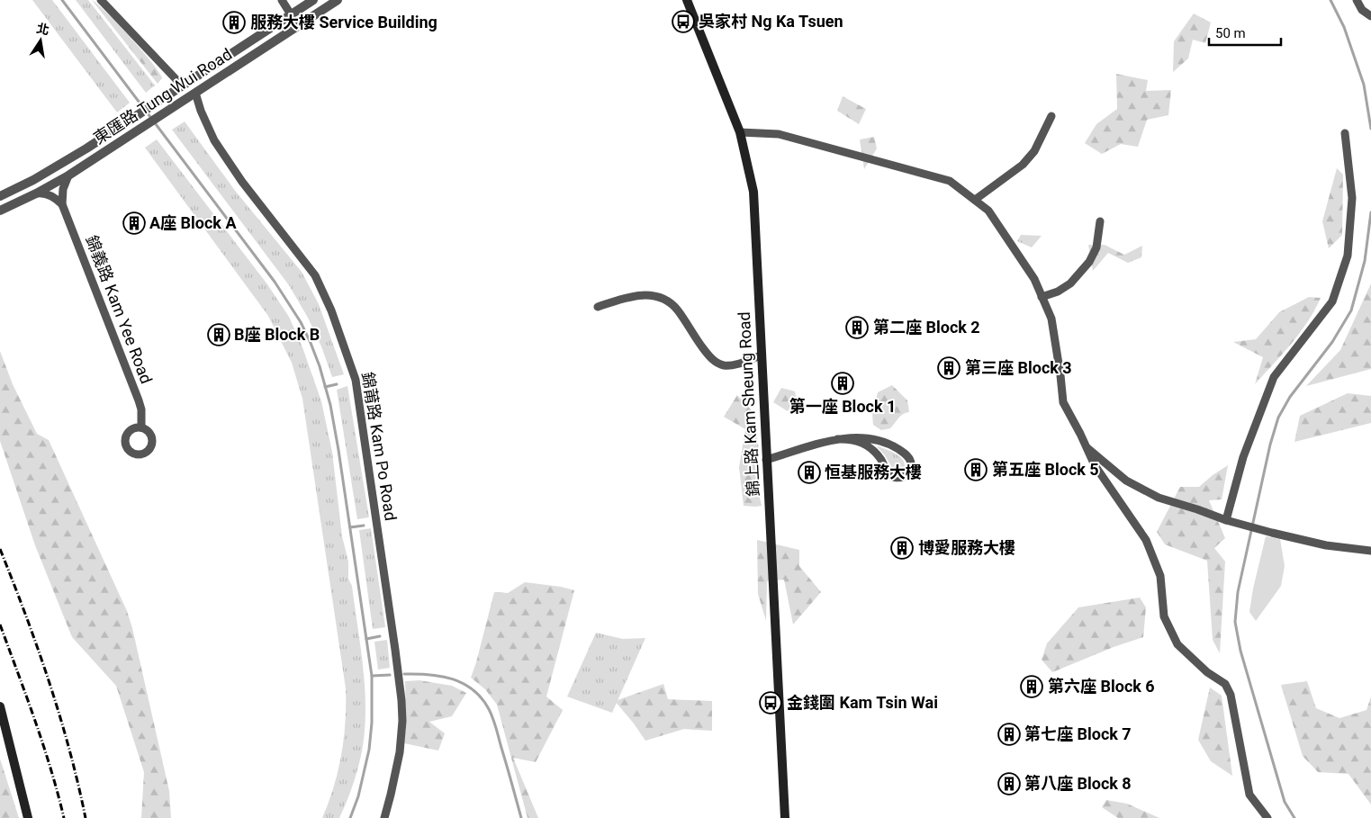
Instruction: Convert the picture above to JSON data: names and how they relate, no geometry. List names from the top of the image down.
{
  "streets": {
    "main road": ["錦上路 Kam Sheung Road"],
    "street": ["東匯路 Tung Wui Road", "錦義路 Kam Yee Road", "錦莆路 Kam Po Road"]
  },
  "crossings": [
    ["東匯路 Tung Wui Road", "錦莆路 Kam Po Road"]
  ],
  "places": {
    "bus stop": ["吳家村 Ng Ka Tsuen", "金錢圍 Kam Tsin Wai"],
    "building": [
      "服務大樓 Service Building",
      "A座 Block A",
      "第二座 Block 2",
      "B座 Block B",
      "第三座 Block 3",
      "第一座 Block 1",
      "第五座 Block 5",
      "恒基服務大樓",
      "博愛服務大樓",
      "第六座 Block 6",
      "第七座 Block 7",
      "第八座 Block 8"
    ]
  },
  "scale_bar": "50 m",
  "north": "top"
}
